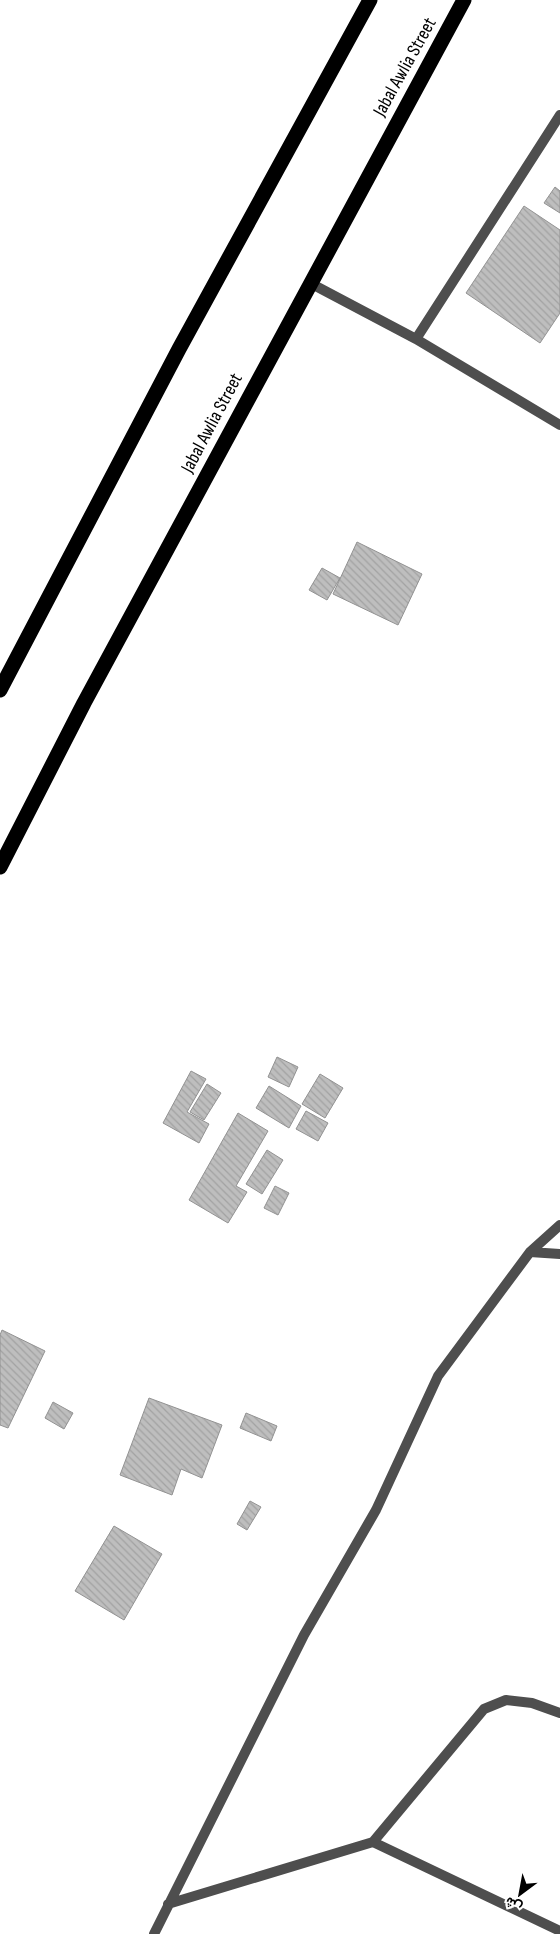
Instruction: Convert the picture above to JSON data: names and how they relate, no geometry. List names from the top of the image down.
{
  "streets": {
    "highway": ["Jabal Awlia Street"]
  },
  "north": "bottom left"
}
